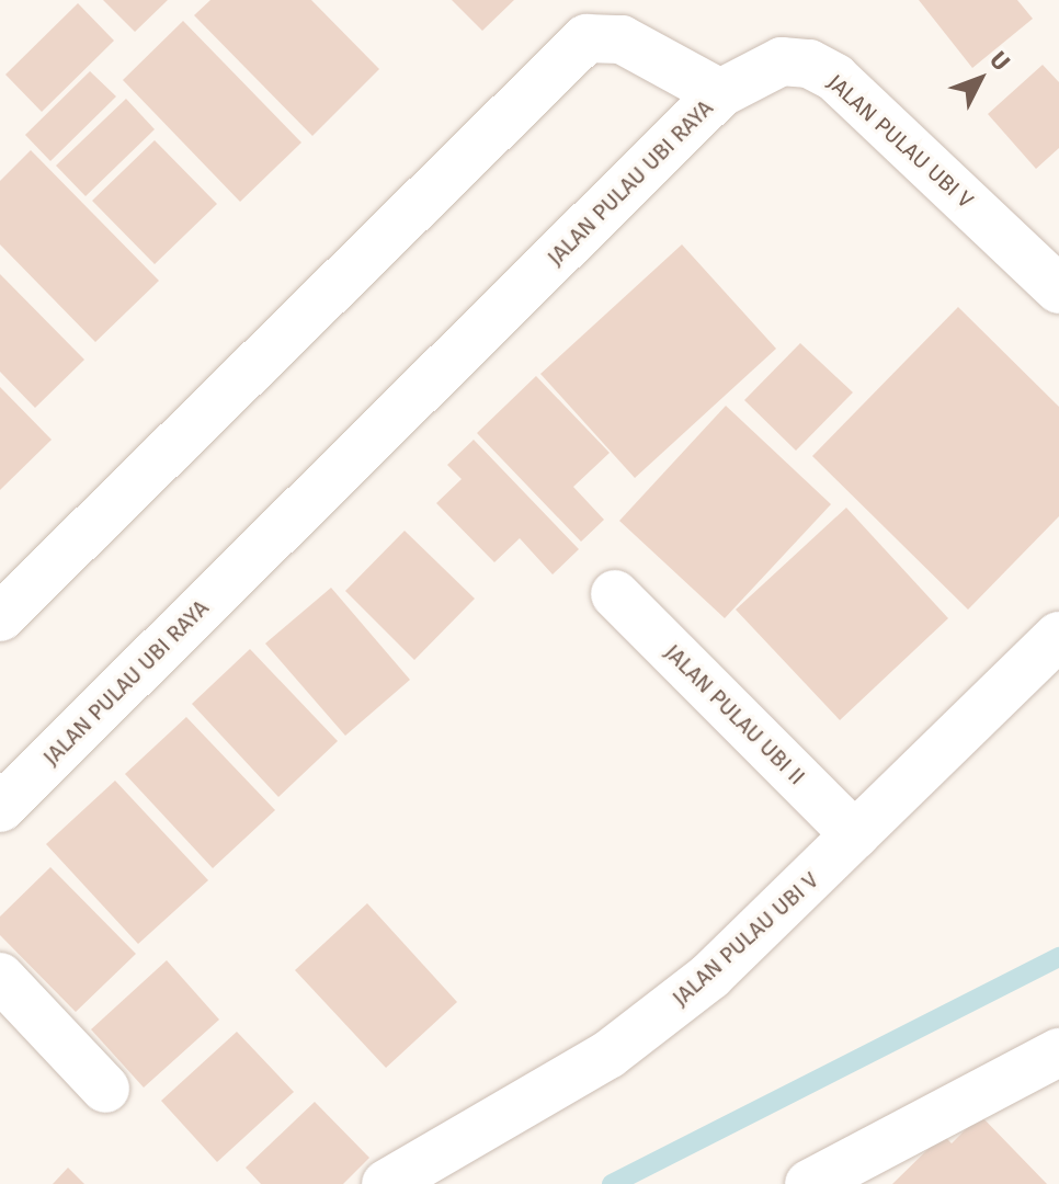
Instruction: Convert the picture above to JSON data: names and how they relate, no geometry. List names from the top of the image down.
{
  "streets": {
    "street": ["JALAN PULAU UBI V", "JALAN PULAU UBI RAYA", "JALAN PULAU UBI II"]
  },
  "crossings": [
    ["JALAN PULAU UBI V", "JALAN PULAU UBI RAYA"],
    ["JALAN PULAU UBI V", "JALAN PULAU UBI II"]
  ],
  "north": "top right"
}
